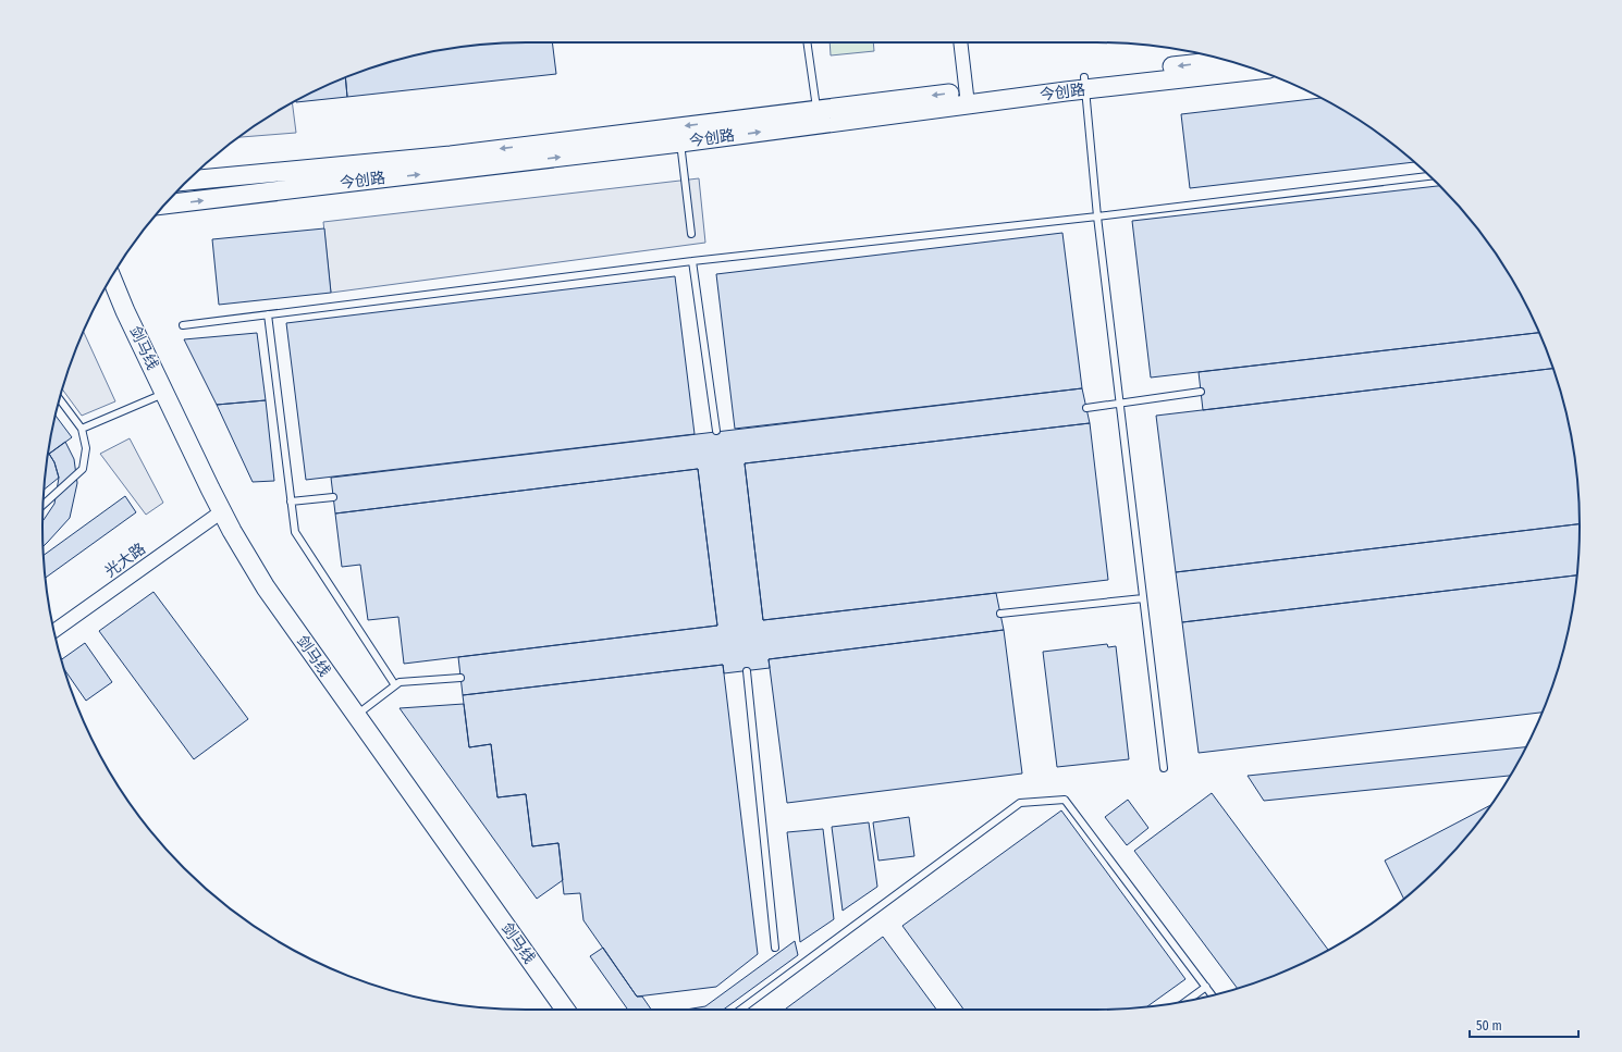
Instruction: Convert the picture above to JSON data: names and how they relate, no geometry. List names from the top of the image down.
{
  "streets": {
    "main road": ["今创路", "剑马线"],
    "street": ["光大路"]
  },
  "crossings": [
    ["剑马线", "光大路"]
  ],
  "scale_bar": "50 m"
}
